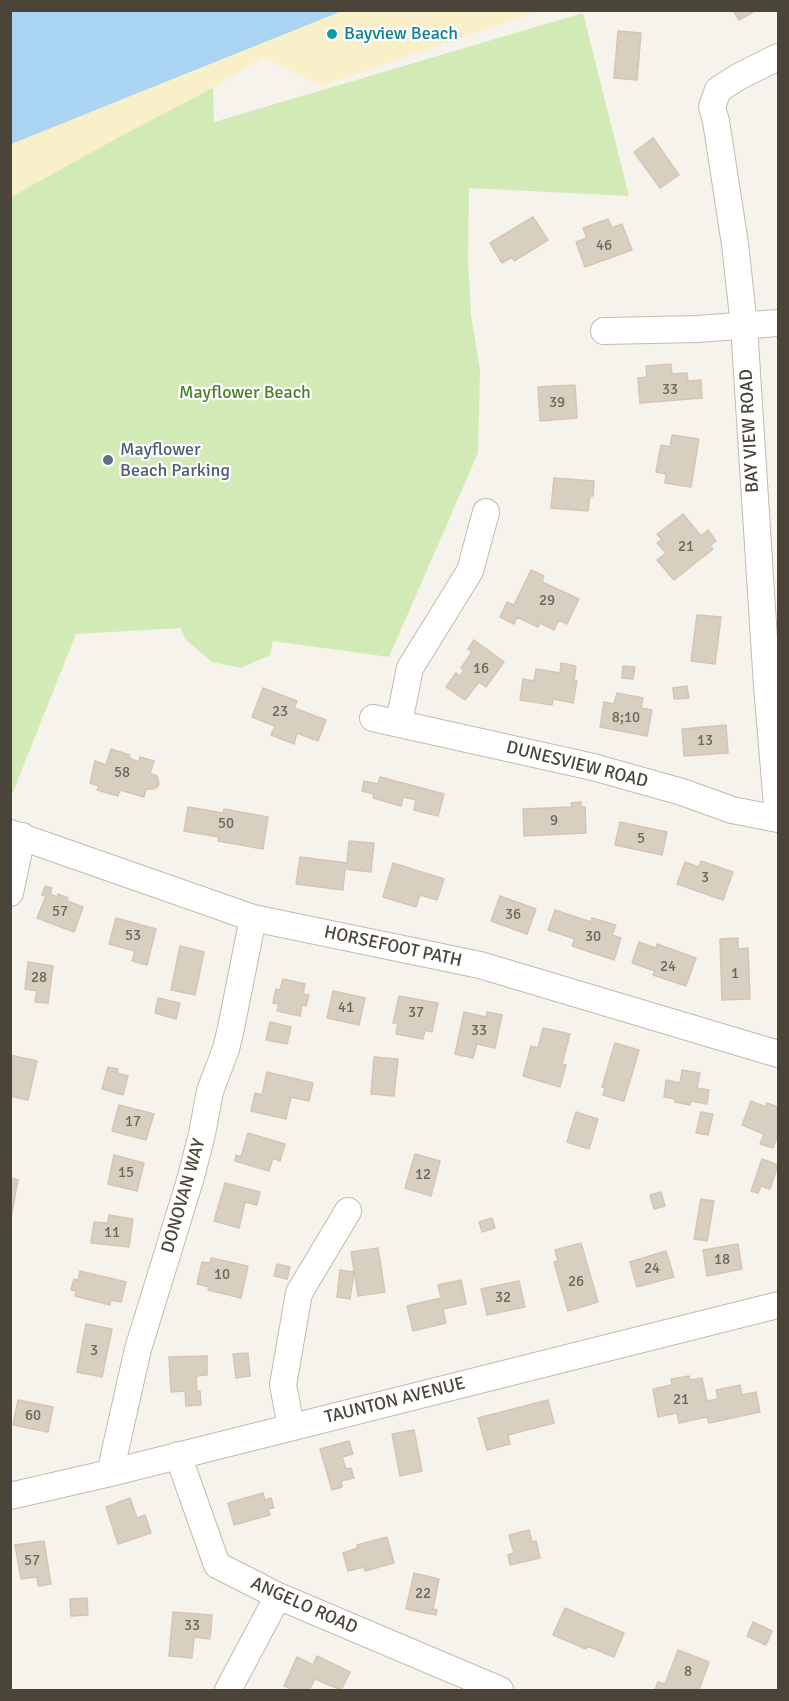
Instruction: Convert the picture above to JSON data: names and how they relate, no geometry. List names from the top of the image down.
{
  "streets": {
    "street": [
      "BAY VIEW ROAD",
      "DUNESVIEW ROAD",
      "HORSEFOOT PATH",
      "DONOVAN WAY",
      "TAUNTON AVENUE",
      "ANGELO ROAD"
    ]
  },
  "crossings": [
    ["BAY VIEW ROAD", "DUNESVIEW ROAD"],
    ["HORSEFOOT PATH", "DONOVAN WAY"],
    ["DONOVAN WAY", "TAUNTON AVENUE"],
    ["TAUNTON AVENUE", "ANGELO ROAD"]
  ],
  "parks": ["Mayflower Beach"],
  "places": ["Bayview Beach", "Mayflower Beach Parking"],
  "house_numbers": [
    "46",
    "33",
    "39",
    "21",
    "29",
    "16",
    "23",
    "8;10",
    "13",
    "58",
    "9",
    "50",
    "5",
    "3",
    "57",
    "36",
    "53",
    "30",
    "24",
    "1",
    "28",
    "41",
    "37",
    "33",
    "17",
    "15",
    "12",
    "11",
    "18",
    "24",
    "10",
    "26",
    "32",
    "3",
    "21",
    "60",
    "57",
    "22",
    "33",
    "8"
  ]
}
